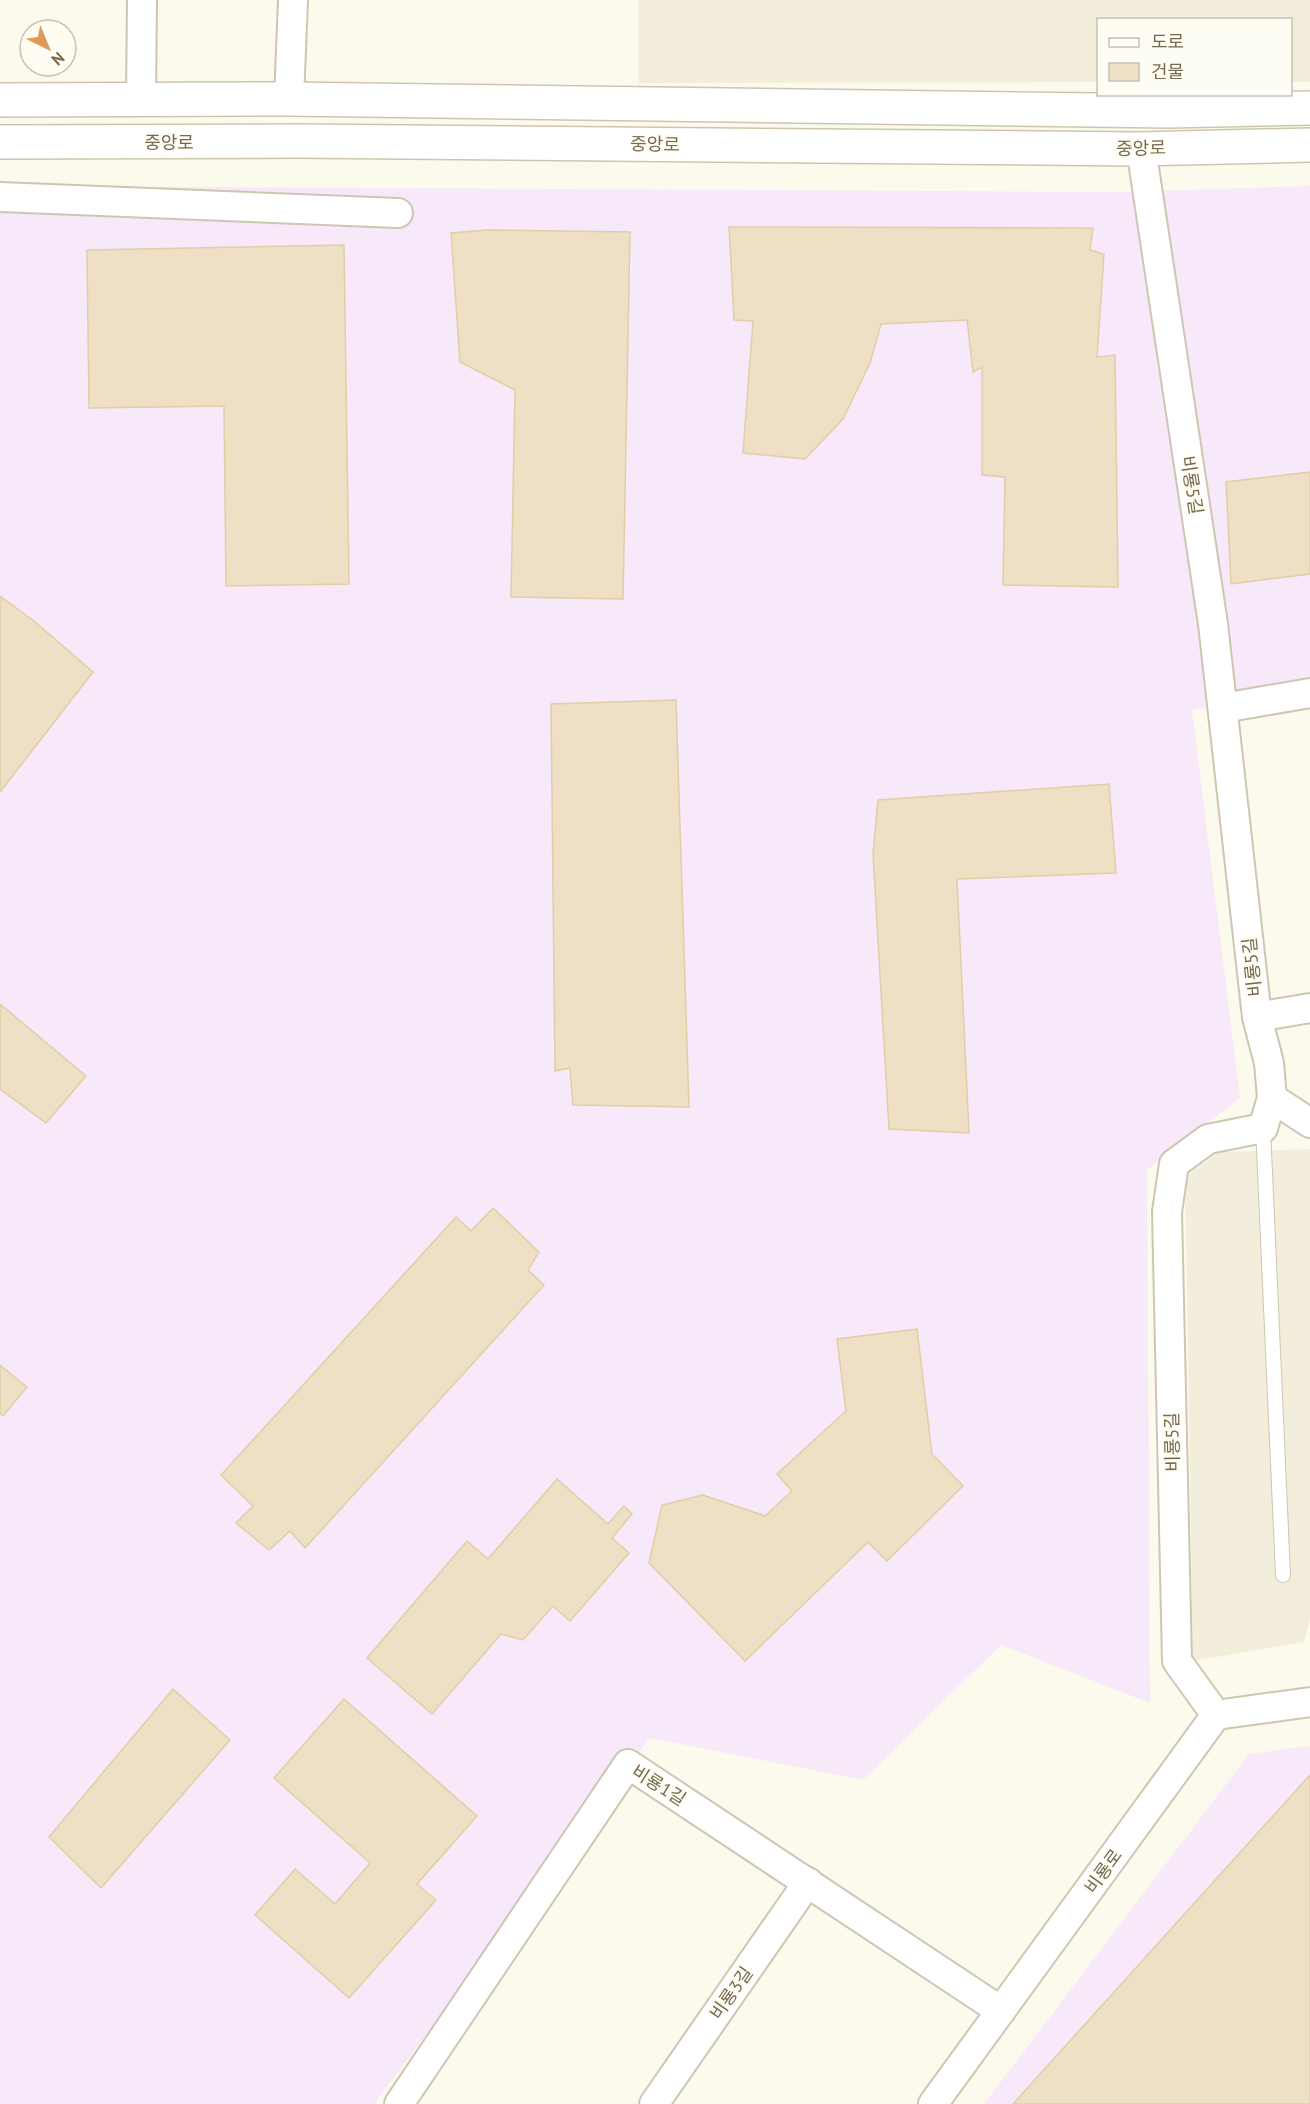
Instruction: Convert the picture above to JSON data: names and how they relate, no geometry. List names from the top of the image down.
{
  "streets": {
    "main road": ["중앙로"],
    "street": [
      "비룡5길",
      "비룡1길",
      "비룡로",
      "비룡3길"
    ]
  },
  "crossings": [
    ["중앙로", "비룡5길"],
    ["비룡5길", "비룡로"],
    ["비룡1길", "비룡로"],
    ["비룡1길", "비룡3길"]
  ],
  "legend": ["도로", "건물"],
  "north": "bottom right"
}
